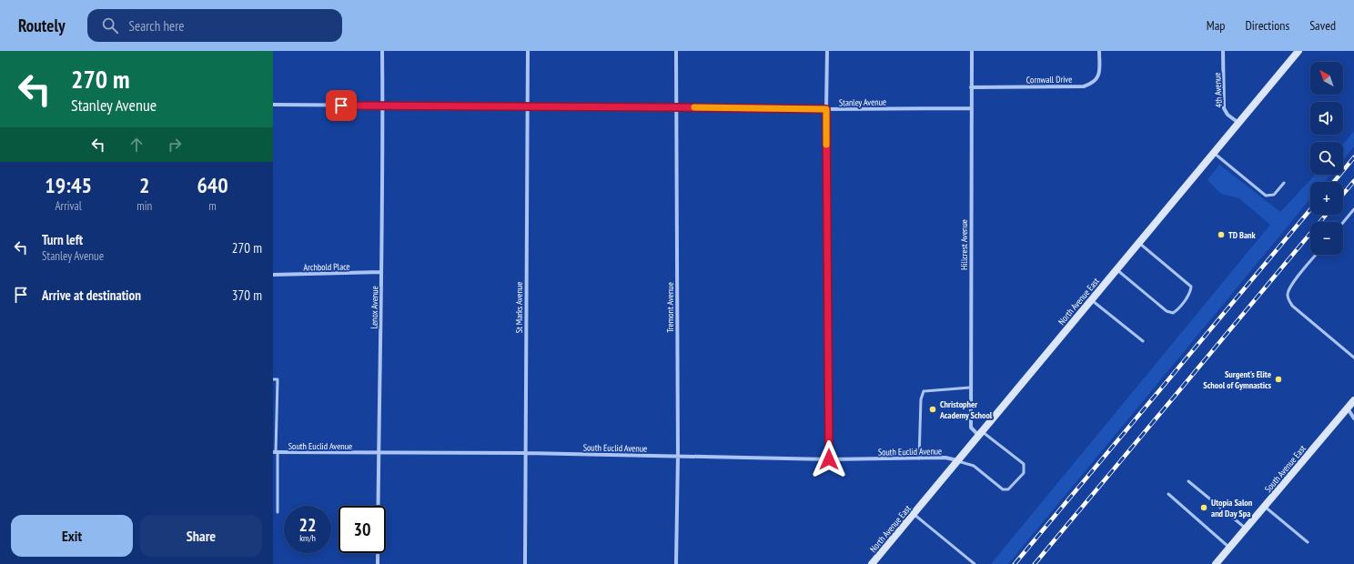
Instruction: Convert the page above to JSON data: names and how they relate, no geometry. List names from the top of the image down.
{
  "streets": {
    "main road": ["North Avenue East", "South Avenue East"],
    "street": [
      "Cornwall Drive",
      "4th Avenue",
      "Stanley Avenue",
      "Hillcrest Avenue",
      "Archbold Place",
      "Lenox Avenue",
      "St Marks Avenue",
      "Tremont Avenue",
      "South Euclid Avenue"
    ]
  },
  "crossings": [
    ["Cornwall Drive", "Hillcrest Avenue"],
    ["4th Avenue", "North Avenue East"],
    ["Stanley Avenue", "Hillcrest Avenue"],
    ["Stanley Avenue", "Lenox Avenue"],
    ["Stanley Avenue", "St Marks Avenue"],
    ["Stanley Avenue", "Tremont Avenue"],
    ["Hillcrest Avenue", "North Avenue East"],
    ["Archbold Place", "Lenox Avenue"],
    ["North Avenue East", "South Euclid Avenue"],
    ["Lenox Avenue", "South Euclid Avenue"],
    ["St Marks Avenue", "South Euclid Avenue"],
    ["Tremont Avenue", "South Euclid Avenue"]
  ],
  "places": [
    "TD Bank",
    "Surgent's Elite School of Gymnastics",
    "Christopher Academy School",
    "Utopia Salon and Day Spa"
  ],
  "north": "top left",
  "page": {
    "header": "Routely",
    "search": "Search here",
    "nav": ["Map", "Directions", "Saved"],
    "turn": ["270 m", "Stanley Avenue"],
    "map_buttons": ["+", "−"],
    "eta": [
      "19:45",
      "Arrival",
      "2",
      "min",
      "640",
      "m"
    ],
    "list": [
      {
        "name": "Turn left",
        "note": "Stanley Avenue",
        "value": "270 m"
      },
      {
        "name": "Arrive at destination",
        "value": "370 m"
      }
    ],
    "speed": "22 km/h",
    "limit": "30",
    "buttons": ["Exit", "Share"]
  }
}
